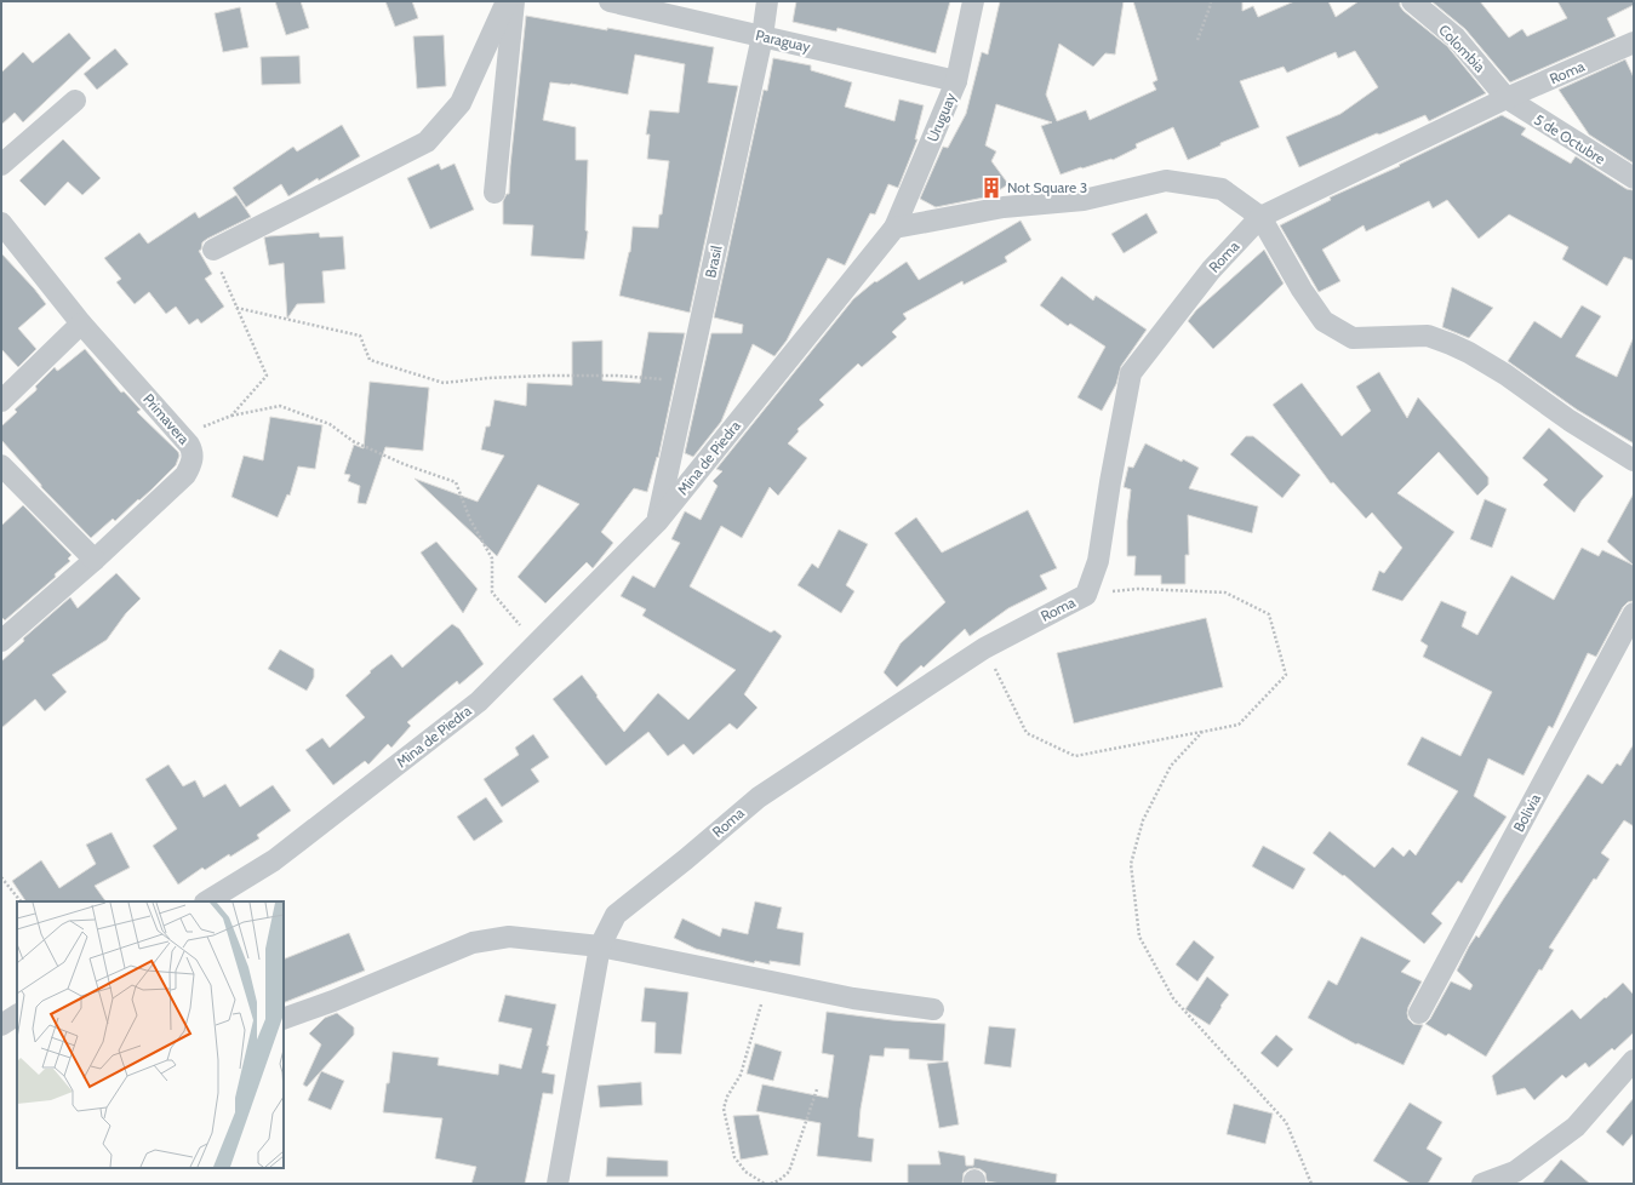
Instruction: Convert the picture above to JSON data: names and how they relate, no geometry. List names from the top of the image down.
{
  "streets": {
    "street": [
      "Paraguay",
      "Colombia",
      "Roma",
      "Uruguay",
      "5 de Octubre",
      "Brasil",
      "Primavera",
      "Mina de Piedra",
      "Bolivia"
    ]
  },
  "crossings": [
    ["Paraguay", "Uruguay"],
    ["Paraguay", "Brasil"],
    ["Colombia", "Roma"],
    ["Colombia", "5 de Octubre"],
    ["Roma", "5 de Octubre"],
    ["Uruguay", "Mina de Piedra"],
    ["Brasil", "Mina de Piedra"]
  ],
  "places": {
    "building": ["Not Square 3"]
  }
}
